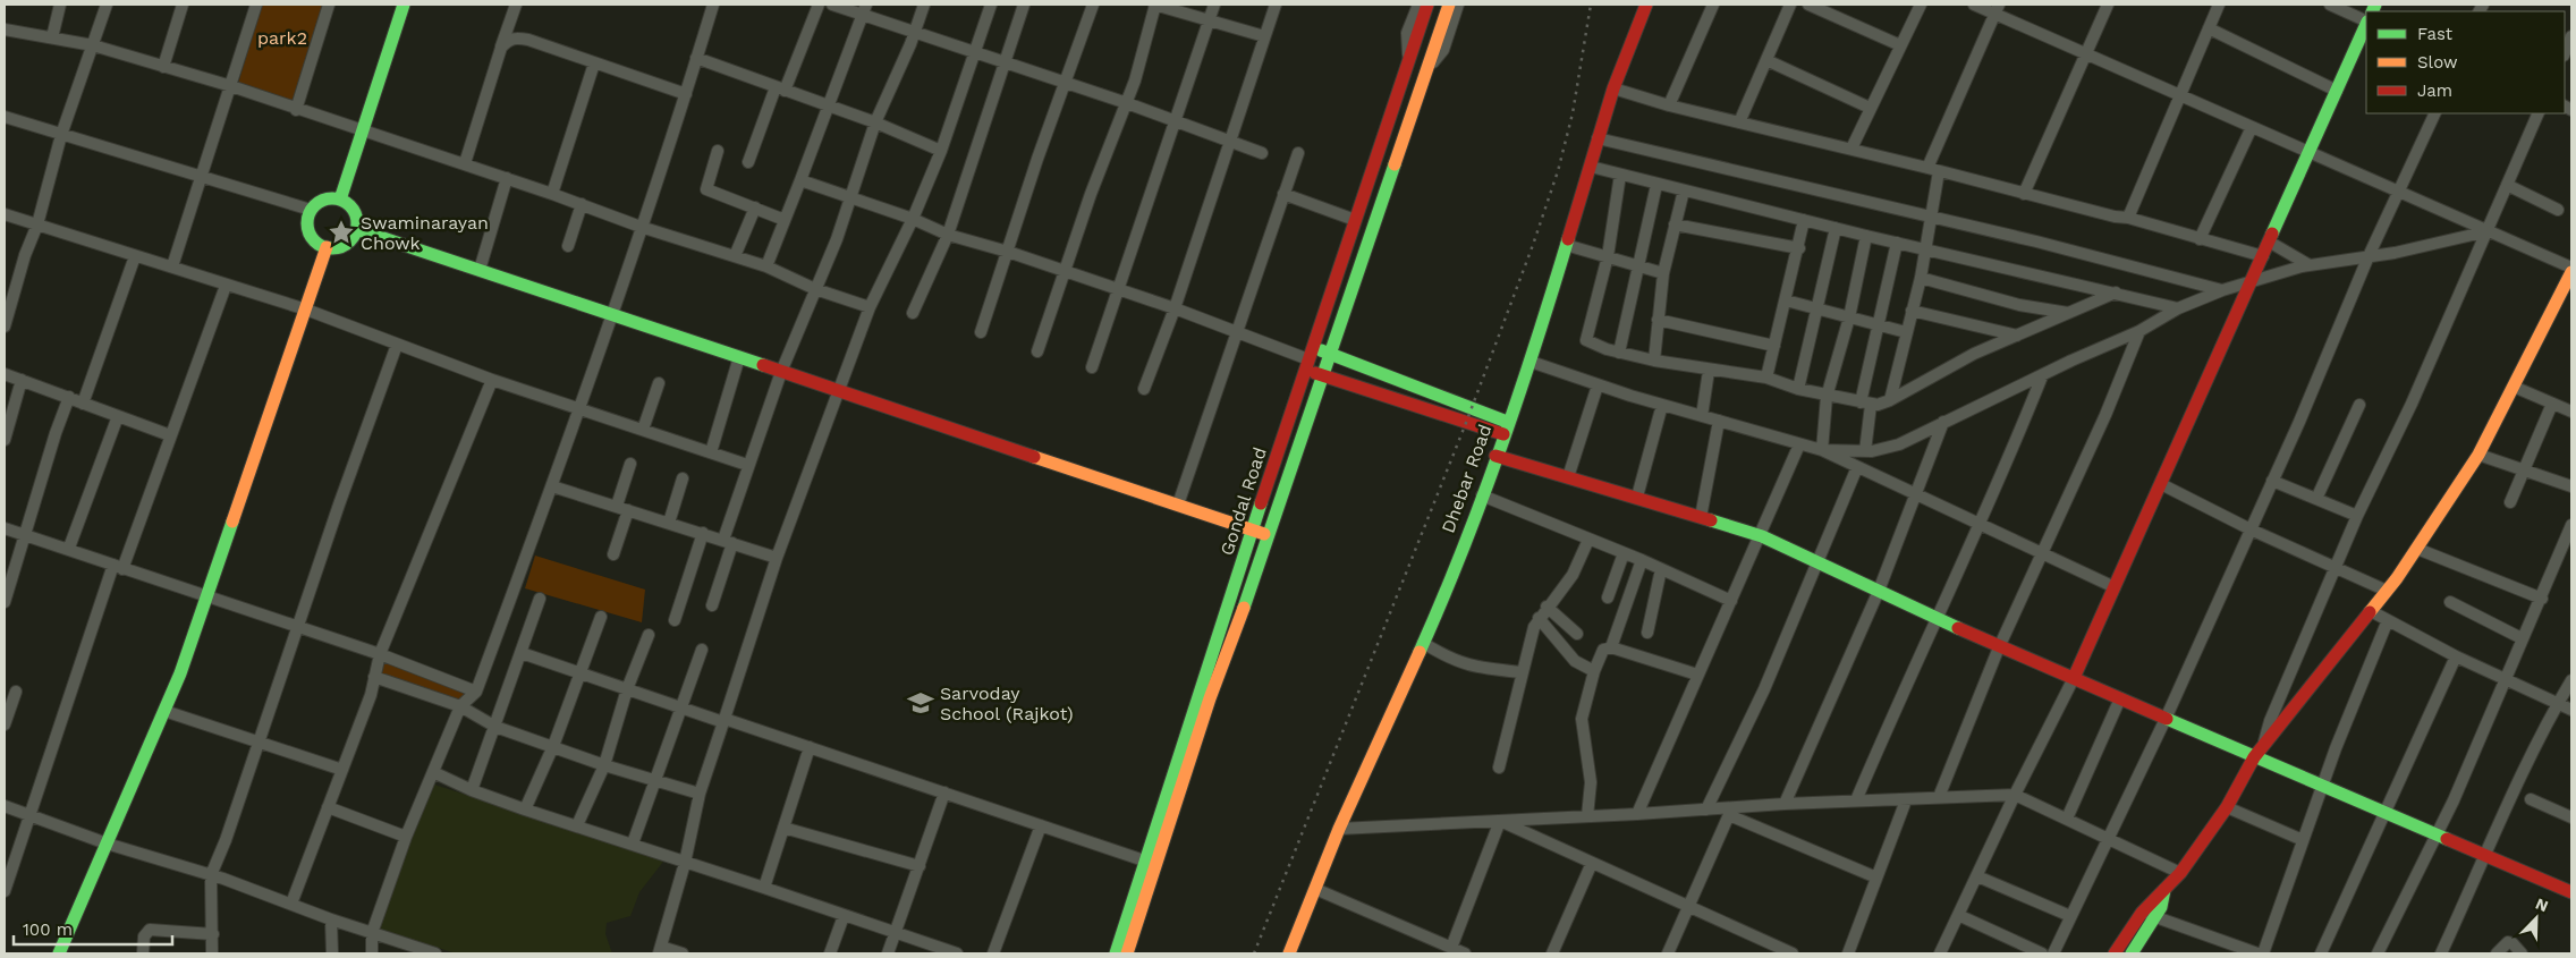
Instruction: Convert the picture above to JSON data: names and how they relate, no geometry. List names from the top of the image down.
{
  "streets": {
    "street": ["Dhebar Road", "Gondal Road"]
  },
  "parks": ["park2"],
  "places": {
    "place": ["Swaminarayan Chowk"],
    "school or university": ["Sarvoday School (Rajkot)"]
  },
  "legend": ["Fast", "Slow", "Jam"],
  "scale_bar": "100 m",
  "north": "top right"
}
